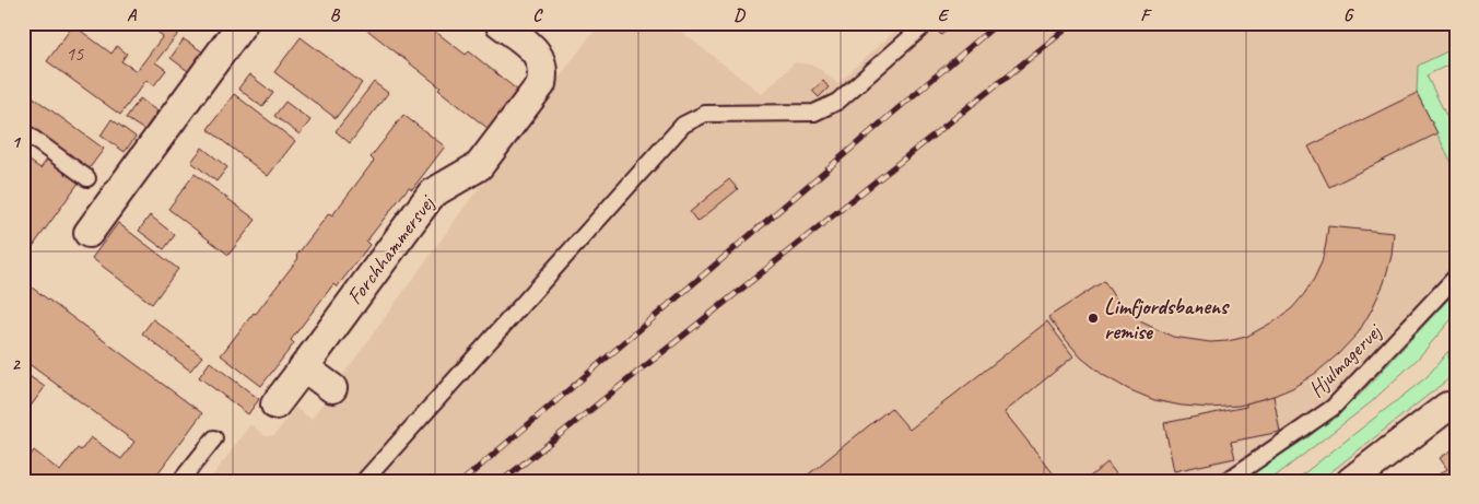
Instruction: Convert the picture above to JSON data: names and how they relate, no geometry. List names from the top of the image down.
{
  "streets": {
    "street": ["Forchhammersvej"],
    "lane": ["Hjulmagervej"]
  },
  "places": ["Limfjordsbanens remise"],
  "house_numbers": ["15"],
  "grid": {
    "columns": [
      "A",
      "B",
      "C",
      "D",
      "E",
      "F",
      "G"
    ],
    "rows": ["1", "2"]
  }
}
